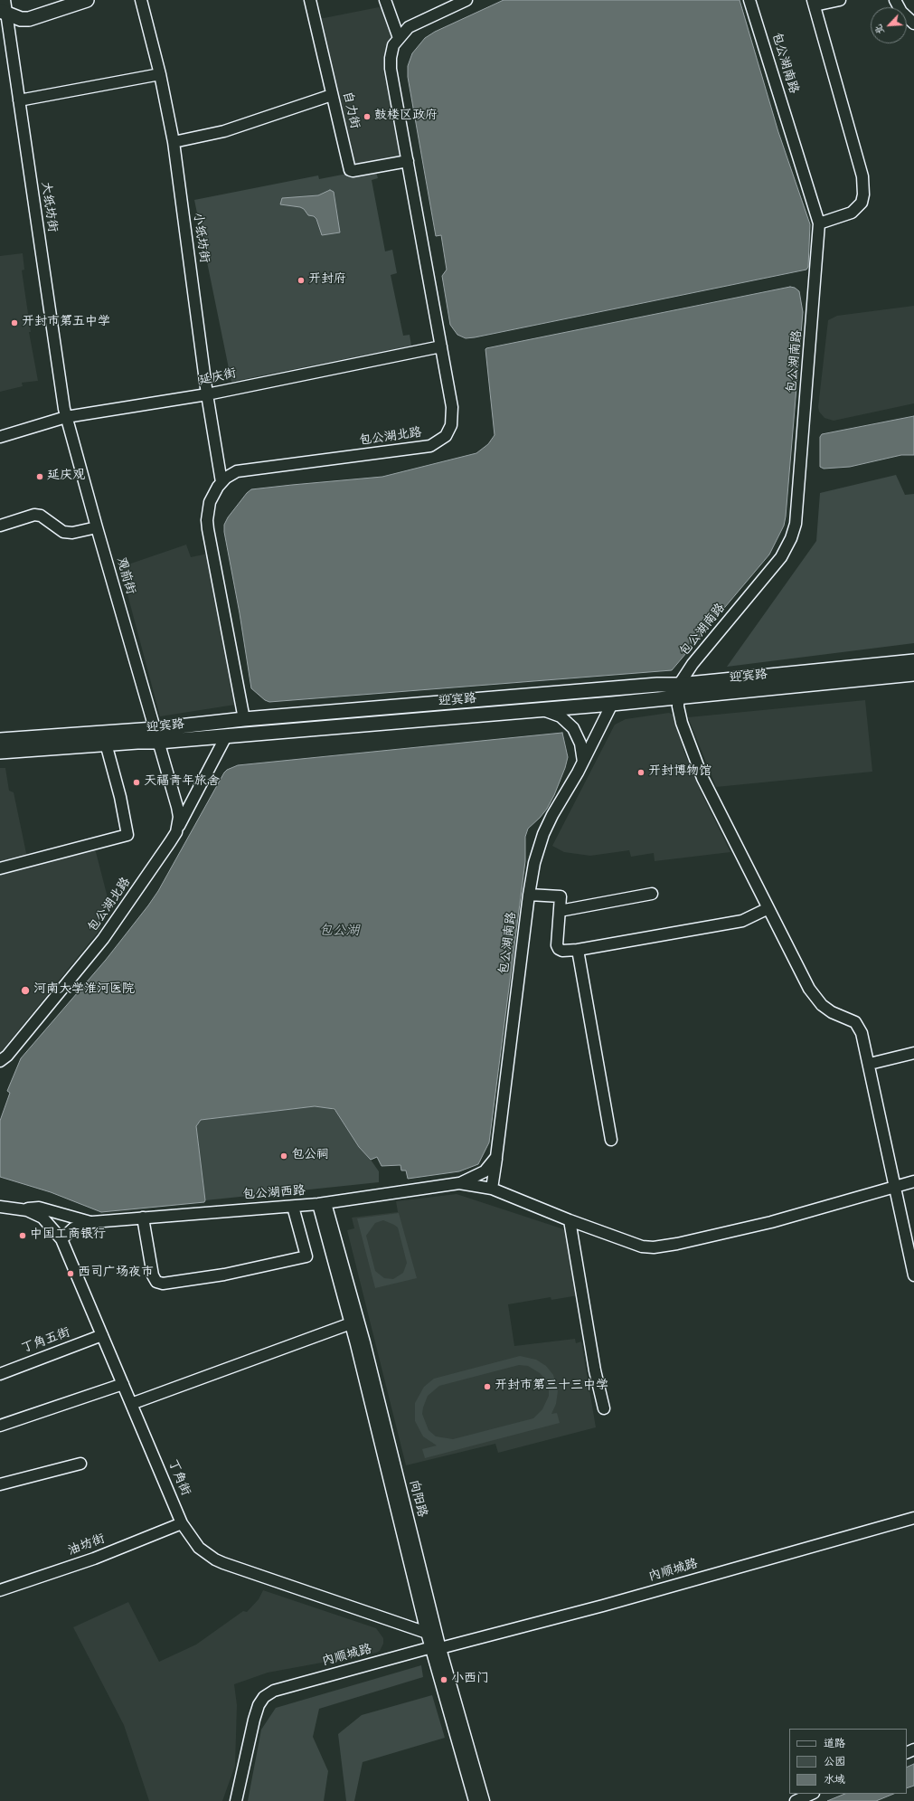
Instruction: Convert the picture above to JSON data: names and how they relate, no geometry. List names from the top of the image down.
{
  "streets": {
    "main road": ["迎宾路"],
    "street": [
      "包公湖南路",
      "自力街",
      "大纸坊街",
      "小纸坊街",
      "延庆街",
      "包公湖北路",
      "观前街",
      "包公湖西路",
      "丁角五街",
      "丁角街",
      "向阳路",
      "油坊街",
      "内顺城路"
    ]
  },
  "crossings": [
    ["包公湖南路", "迎宾路"],
    ["包公湖南路", "包公湖西路"],
    ["自力街", "包公湖北路"],
    ["大纸坊街", "延庆街"],
    ["大纸坊街", "观前街"],
    ["小纸坊街", "延庆街"],
    ["小纸坊街", "包公湖北路"],
    ["延庆街", "包公湖北路"],
    ["延庆街", "观前街"],
    ["包公湖北路", "观前街"],
    ["包公湖北路", "迎宾路"],
    ["观前街", "迎宾路"],
    ["包公湖西路", "丁角街"],
    ["包公湖西路", "向阳路"],
    ["丁角五街", "丁角街"],
    ["丁角街", "向阳路"],
    ["丁角街", "油坊街"],
    ["向阳路", "内顺城路"]
  ],
  "water": ["包公湖"],
  "places": [
    "鼓楼区政府",
    "开封府",
    "开封市第五中学",
    "延庆观",
    "开封博物馆",
    "天福青年旅舍",
    "河南大学淮河医院",
    "包公祠",
    "中国工商银行",
    "西司广场夜市",
    "开封市第三十三中学",
    "小西门"
  ],
  "legend": ["道路", "公园", "水域"],
  "north": "bottom left"
}
